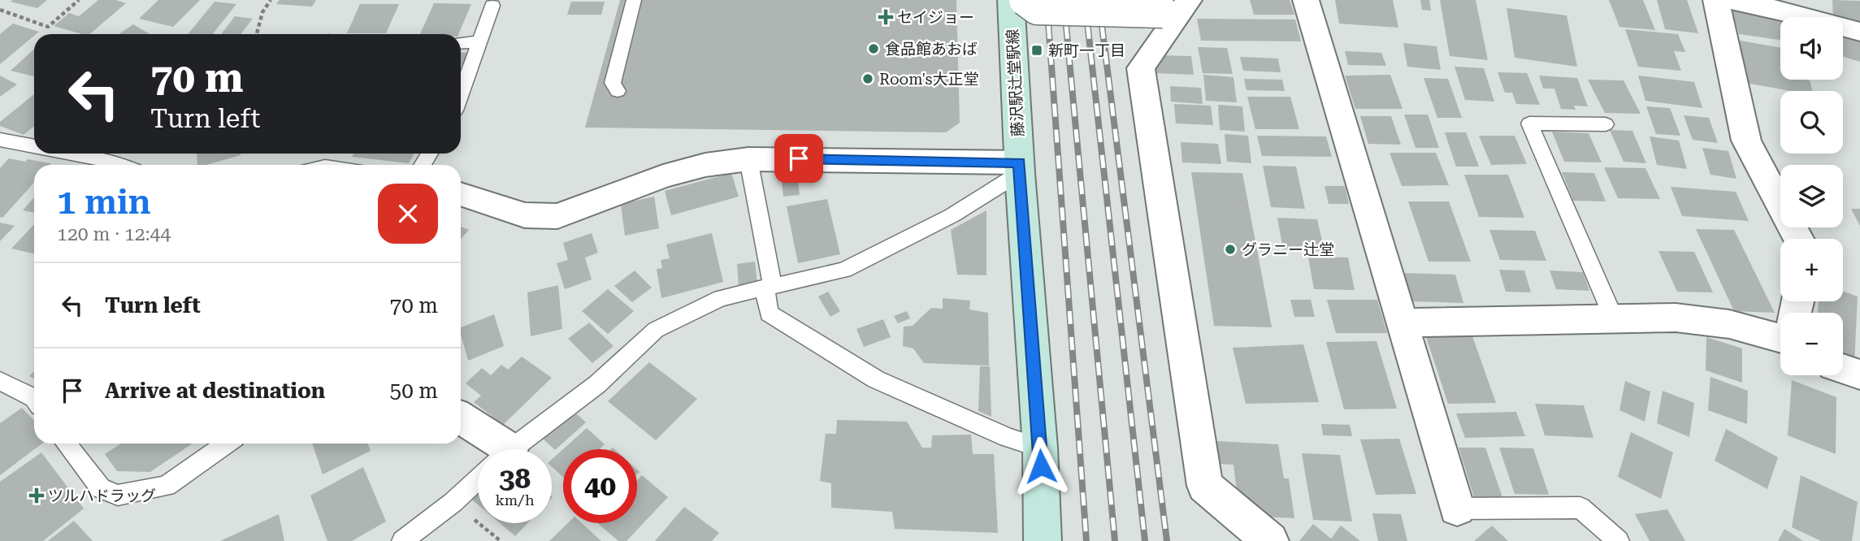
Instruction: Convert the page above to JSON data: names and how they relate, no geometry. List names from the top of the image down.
{
  "streets": {
    "street": ["藤沢駅辻堂駅線"]
  },
  "places": {
    "health": ["セイジョー", "ツルハドラッグ"],
    "other": ["食品館あおば", "Room's大正堂", "グラニー辻堂"],
    "transit": ["新町一丁目"]
  },
  "page": {
    "map_buttons": ["+", "−"],
    "turn": ["70 m", "Turn left"],
    "heading": ["1 min", "120 m · 12:44"],
    "list": [
      {
        "name": "Turn left",
        "value": "70 m"
      },
      {
        "name": "Arrive at destination",
        "value": "50 m"
      }
    ],
    "speed": "38 km/h",
    "limit": "40"
  }
}
